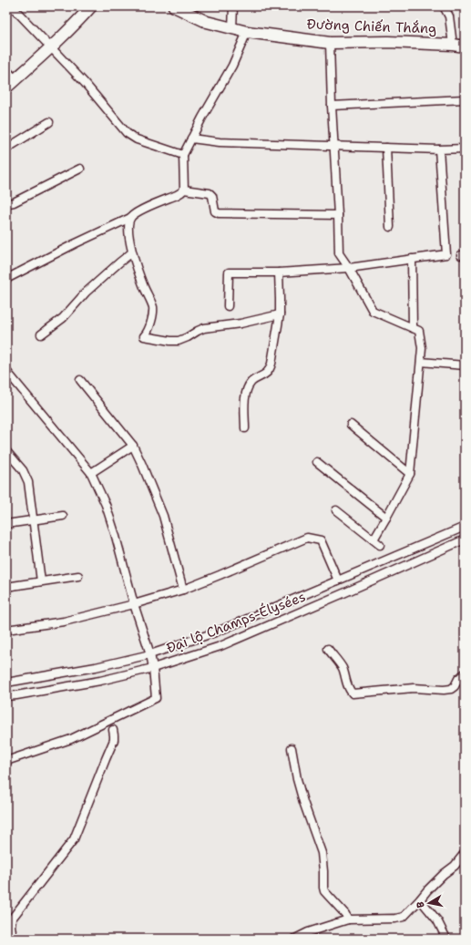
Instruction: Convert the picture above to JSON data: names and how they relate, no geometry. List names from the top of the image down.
{
  "streets": {
    "main road": ["Đường Chiến Thắng"],
    "street": ["Đại lộ Champs-Élysées"]
  },
  "north": "left"
}
